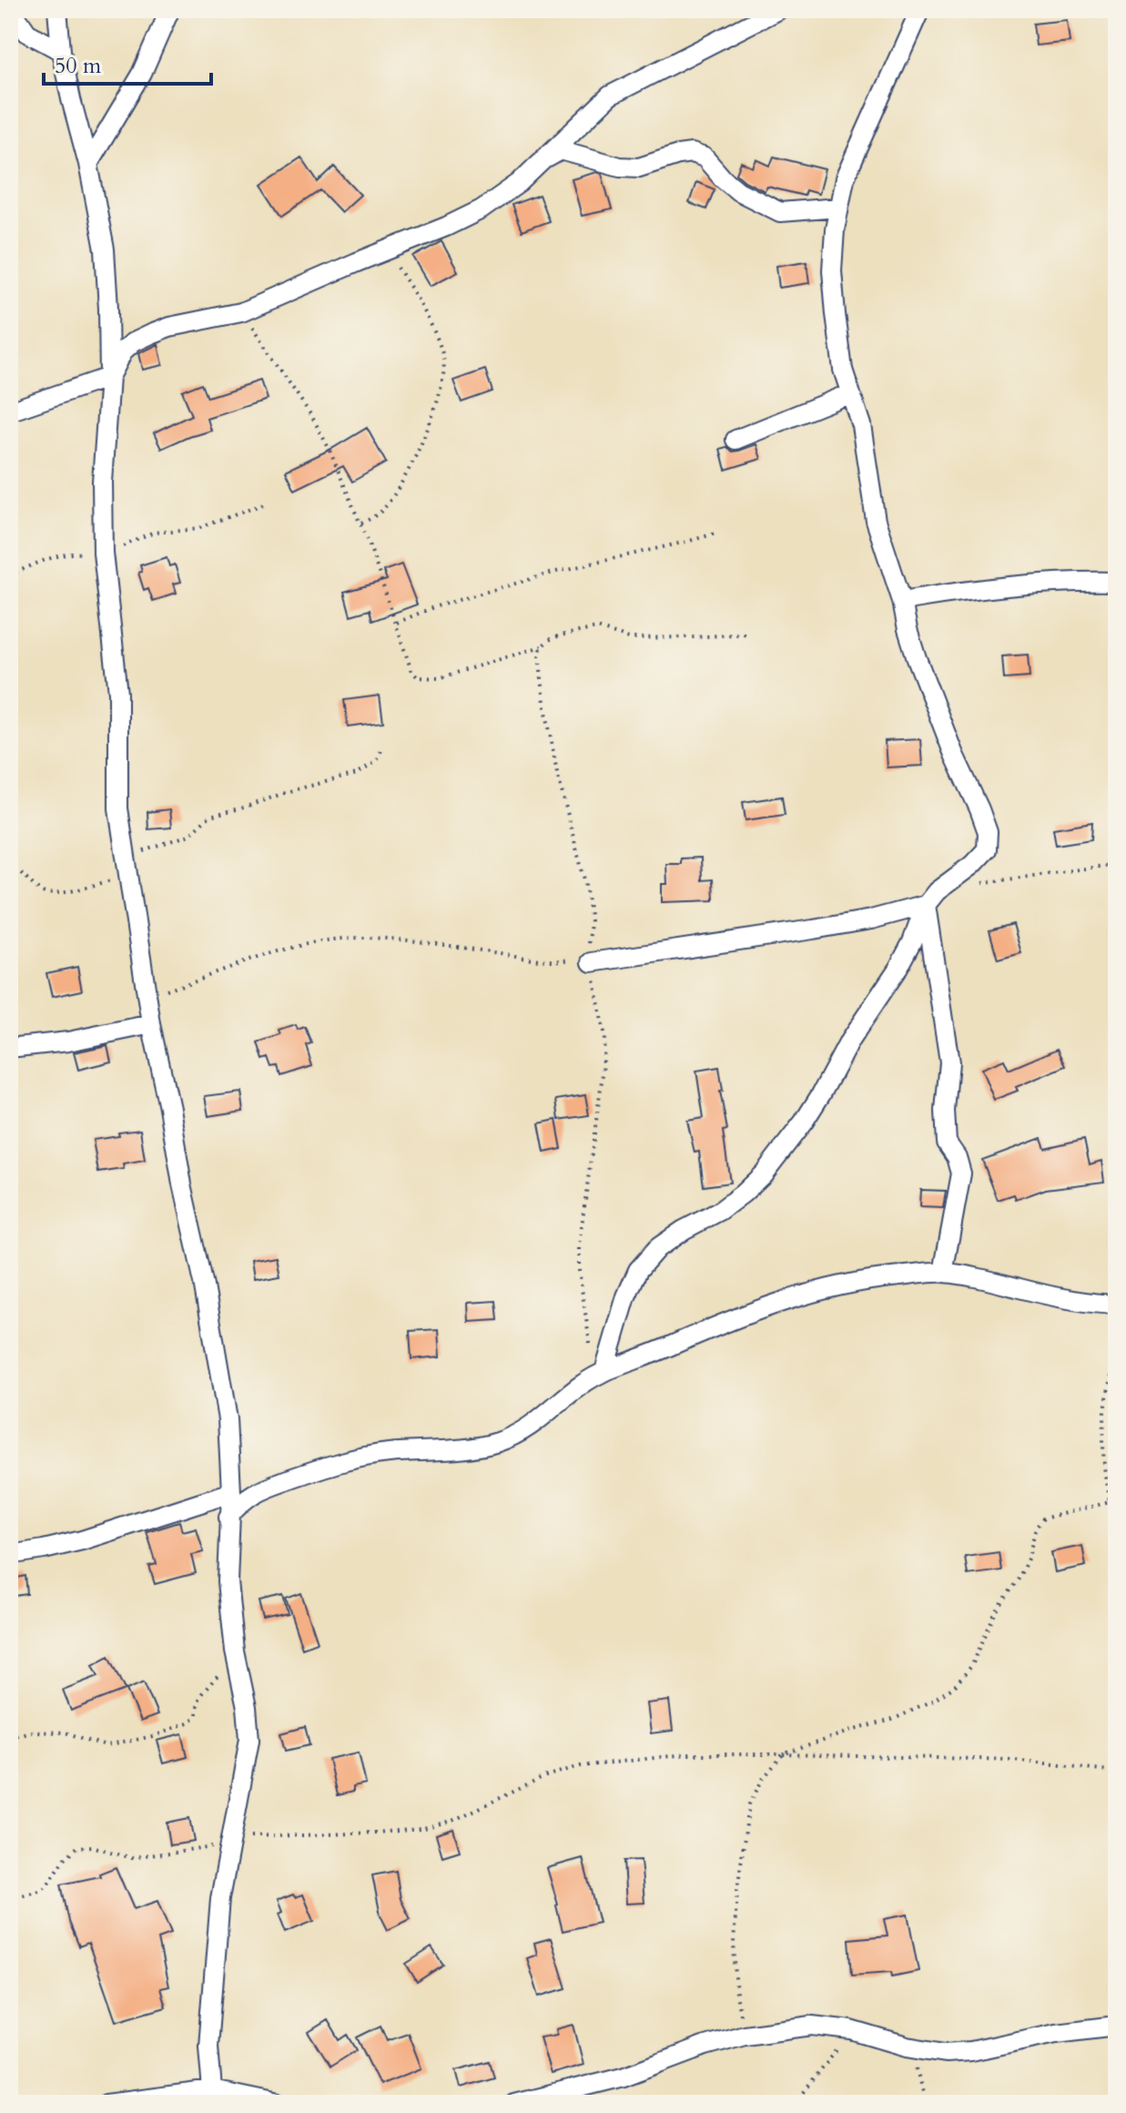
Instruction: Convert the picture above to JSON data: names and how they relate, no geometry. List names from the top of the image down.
{
  "scale_bar": "50 m"
}
